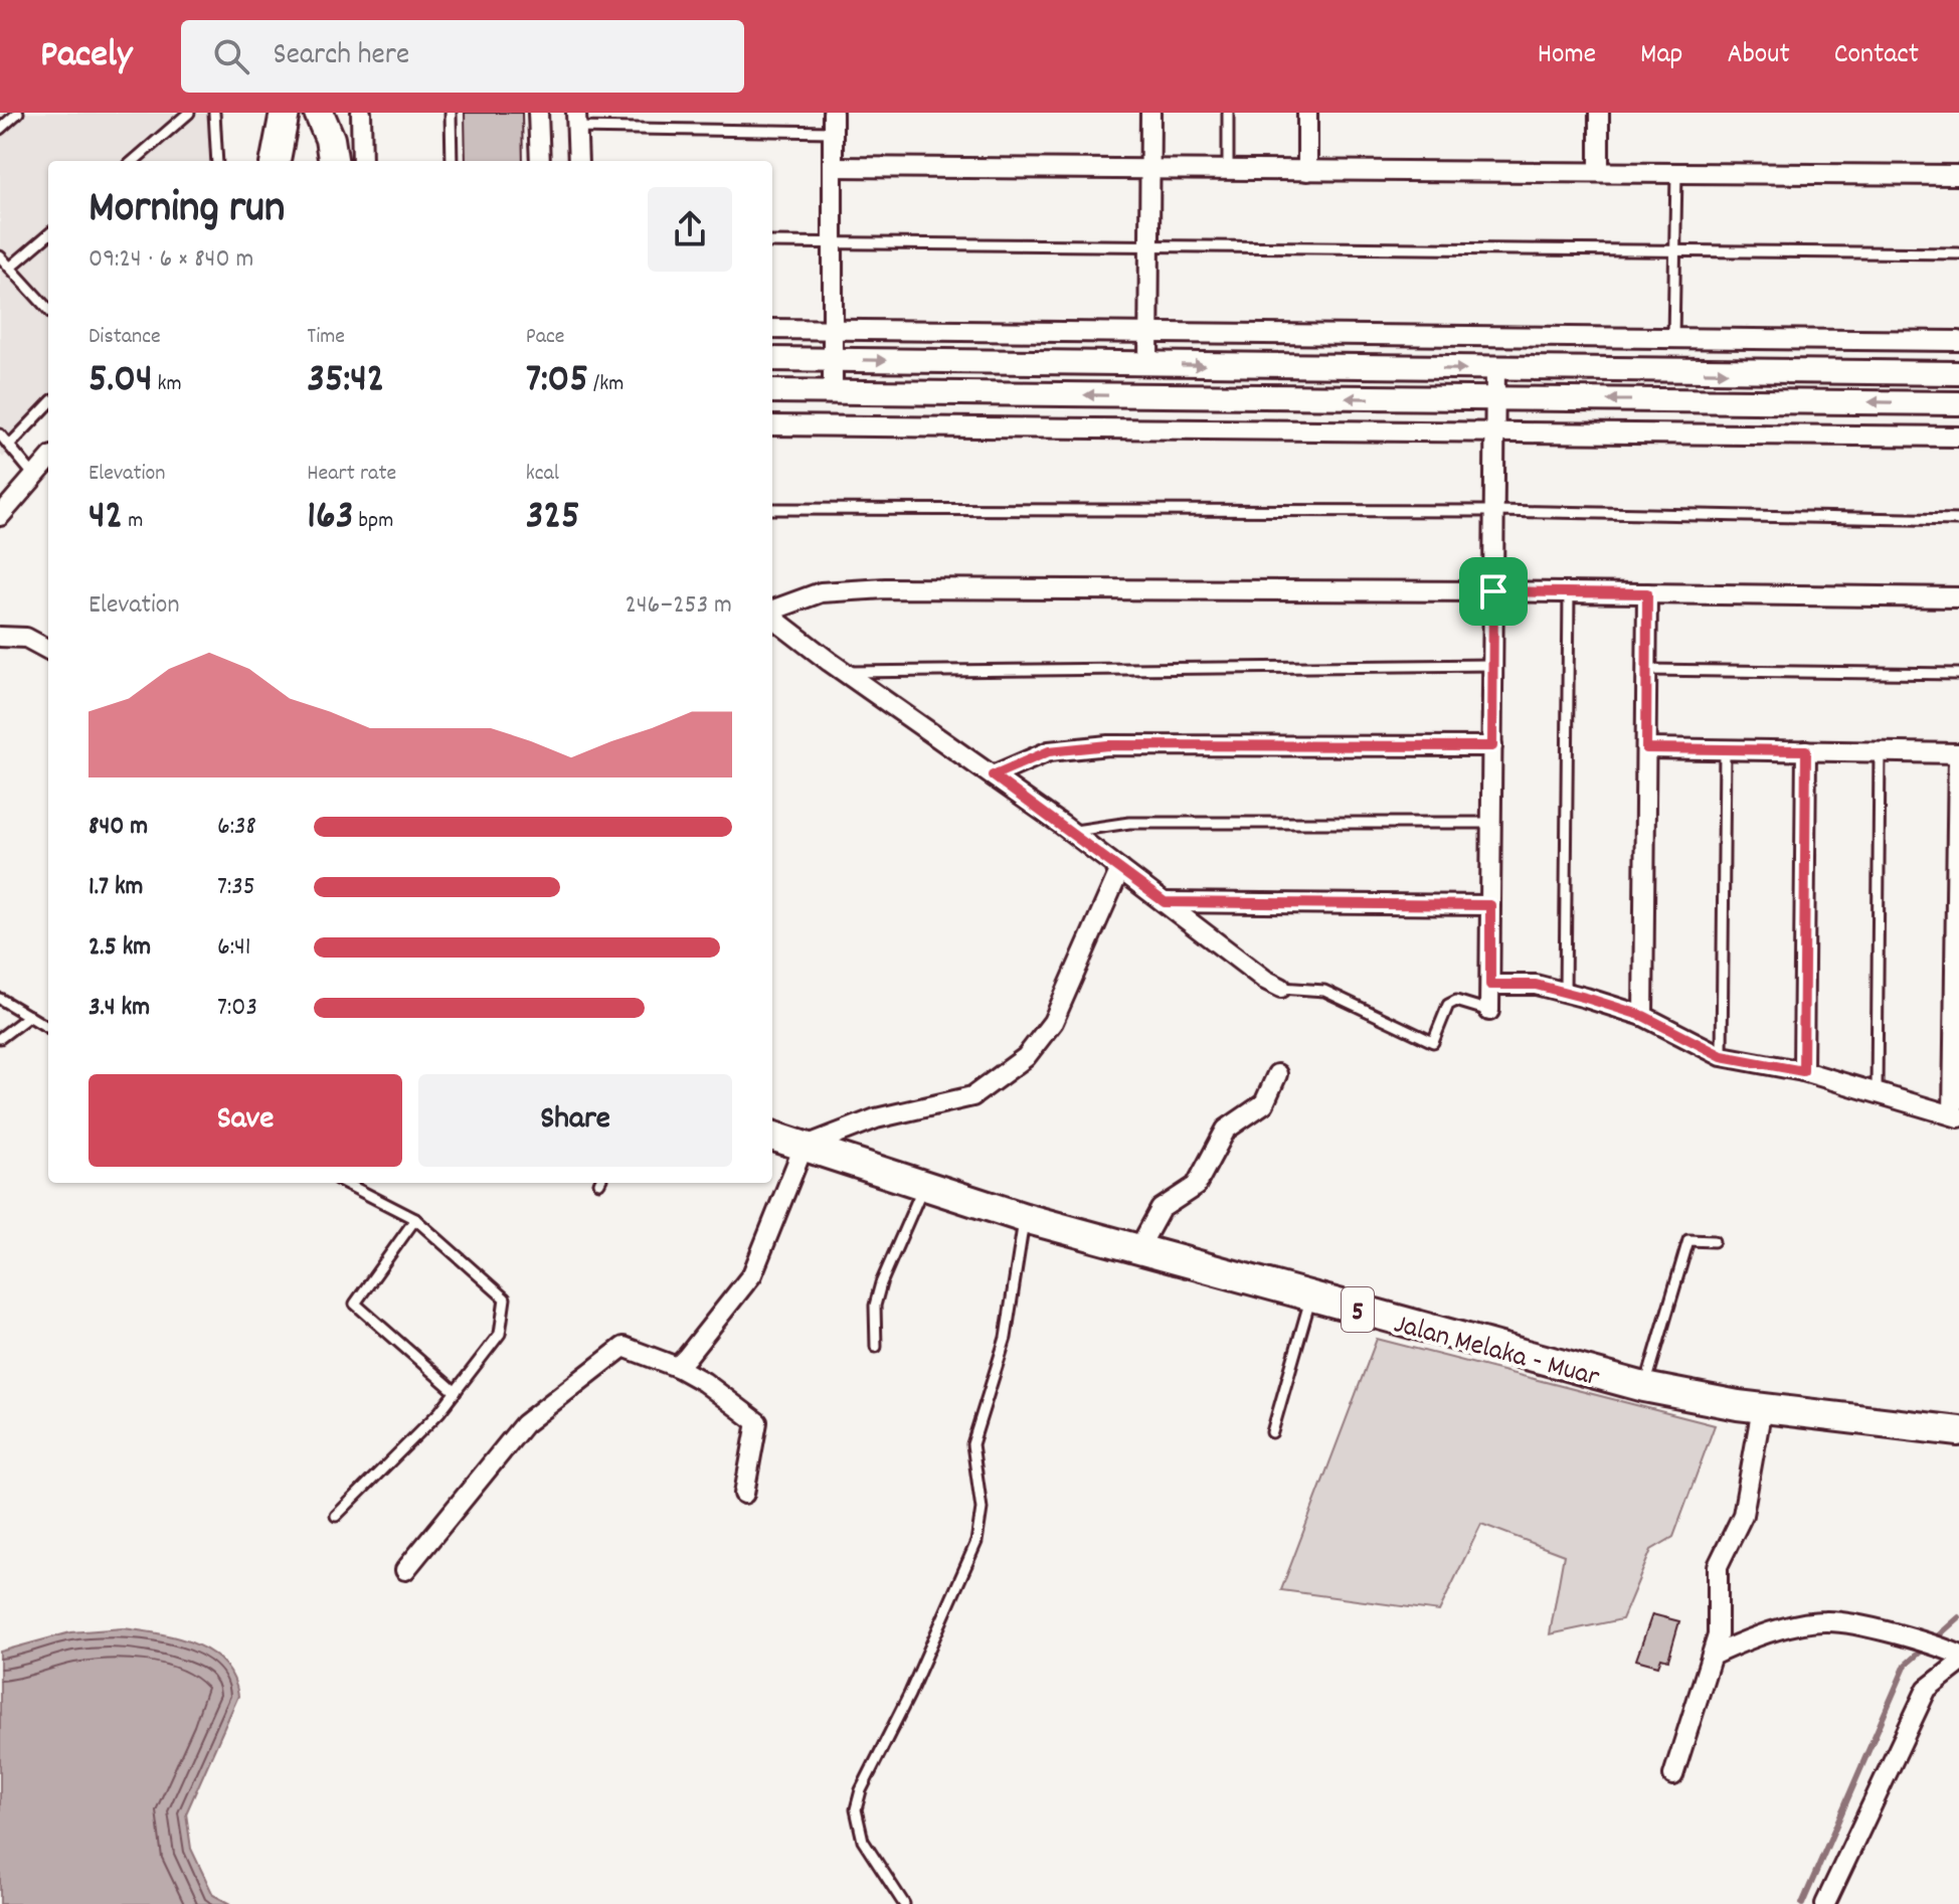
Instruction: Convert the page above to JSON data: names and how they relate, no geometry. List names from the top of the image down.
{
  "streets": {
    "main road": ["5", "Jalan Melaka - Muar"]
  },
  "page": {
    "header": "Pacely",
    "search": "Search here",
    "nav": [
      "Home",
      "Map",
      "About",
      "Contact"
    ],
    "heading": ["Morning run", "09:24 · 6 × 840 m"],
    "stats": [
      ["Distance", "5.04 km"],
      ["Time", "35:42"],
      ["Pace", "7:05 /km"],
      ["Elevation", "42 m"],
      ["Heart rate", "163 bpm"],
      ["kcal", "325"]
    ],
    "chart": ["Elevation", "246–253 m"],
    "list": [
      {
        "name": "840 m",
        "note": "6:38"
      },
      {
        "name": "1.7 km",
        "note": "7:35"
      },
      {
        "name": "2.5 km",
        "note": "6:41"
      },
      {
        "name": "3.4 km",
        "note": "7:03"
      }
    ],
    "buttons": ["Save", "Share"]
  }
}
